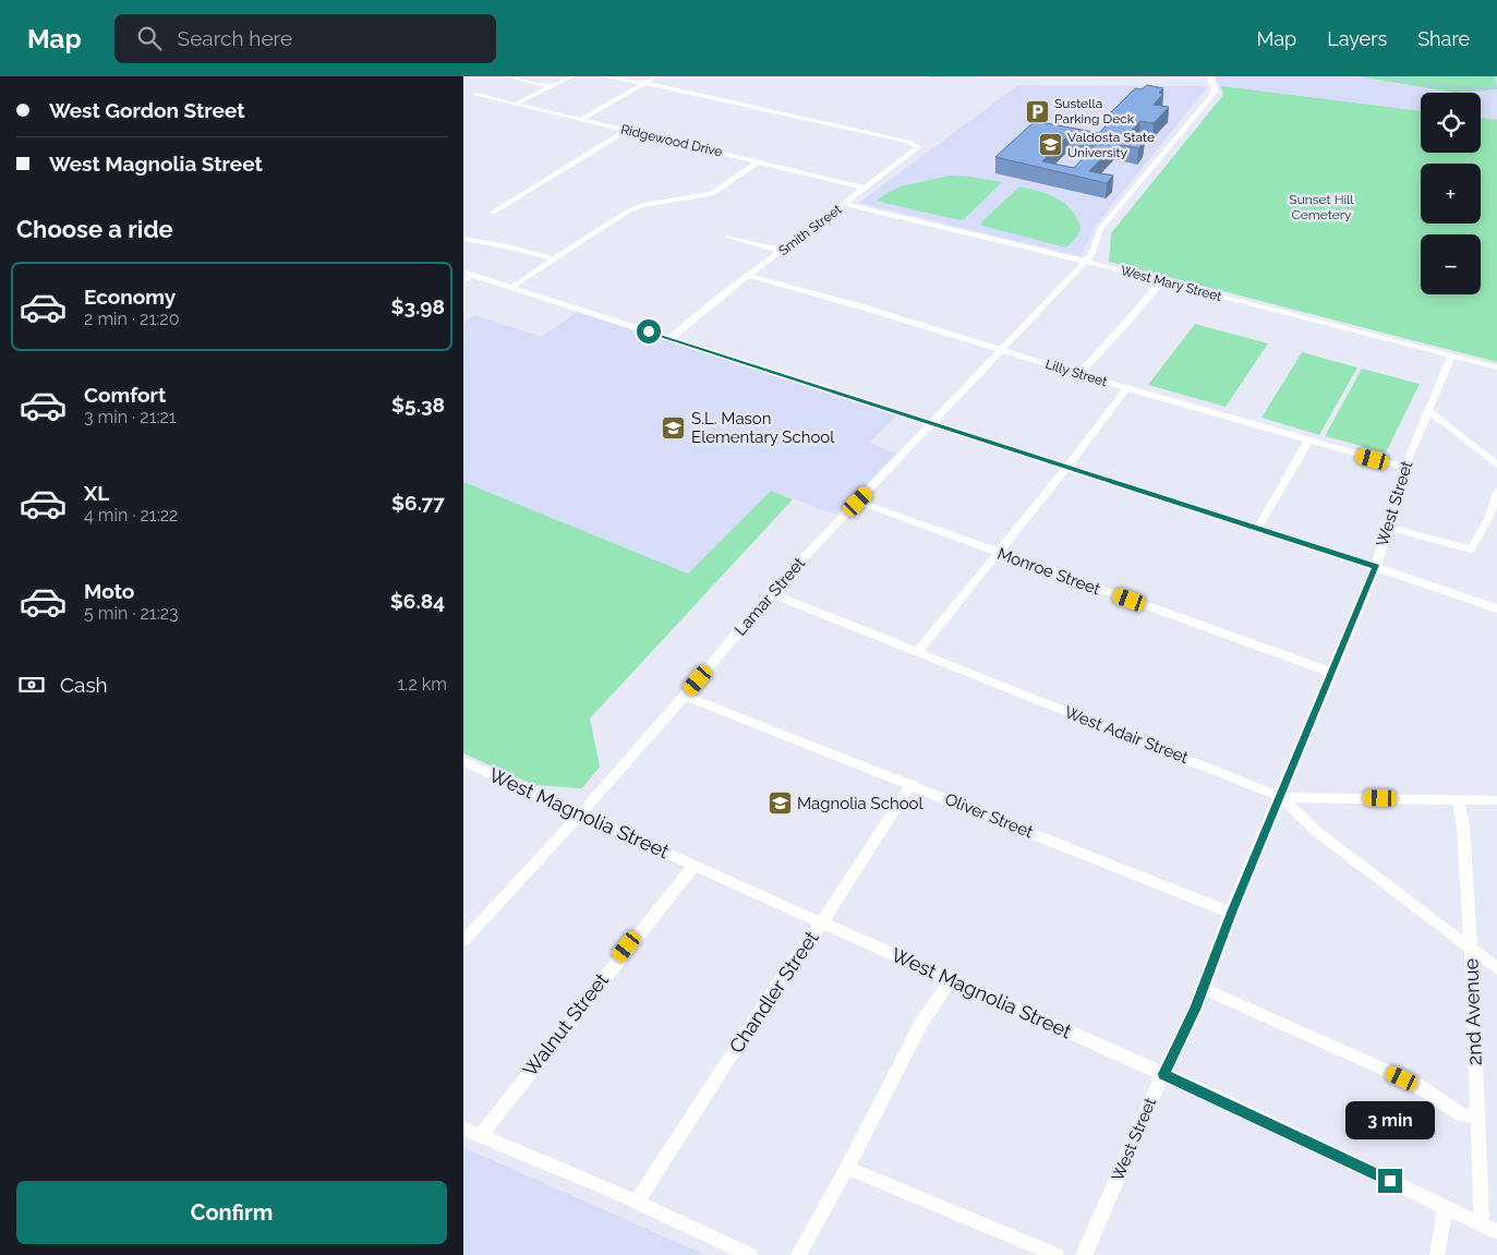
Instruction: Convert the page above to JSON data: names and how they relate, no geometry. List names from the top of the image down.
{
  "streets": {
    "street": [
      "Ridgewood Drive",
      "Smith Street",
      "West Mary Street",
      "Lilly Street",
      "West Street",
      "Monroe Street",
      "Lamar Street",
      "West Adair Street",
      "West Magnolia Street",
      "Oliver Street",
      "Chandler Street",
      "2nd Avenue",
      "Walnut Street"
    ]
  },
  "crossings": [
    ["Ridgewood Drive", "Smith Street"],
    ["Smith Street", "West Mary Street"],
    ["Smith Street", "Lilly Street"],
    ["West Mary Street", "West Street"],
    ["West Mary Street", "Lamar Street"],
    ["Lilly Street", "West Street"],
    ["Lilly Street", "Lamar Street"],
    ["West Street", "Monroe Street"],
    ["West Street", "West Adair Street"],
    ["West Street", "West Magnolia Street"],
    ["West Street", "Oliver Street"],
    ["Monroe Street", "Lamar Street"],
    ["Lamar Street", "West Adair Street"],
    ["Lamar Street", "West Magnolia Street"],
    ["Lamar Street", "Oliver Street"],
    ["West Adair Street", "2nd Avenue"],
    ["West Magnolia Street", "Chandler Street"],
    ["West Magnolia Street", "2nd Avenue"],
    ["West Magnolia Street", "Walnut Street"],
    ["Oliver Street", "Chandler Street"]
  ],
  "parks": ["Sunset Hill Cemetery"],
  "places": {
    "parking": ["Sustella Parking Deck"],
    "school or university": ["Valdosta State University", "S.L. Mason Elementary School", "Magnolia School"]
  },
  "page": {
    "header": "Map",
    "search": "Search here",
    "nav": ["Map", "Layers", "Share"],
    "banner": ["West Gordon Street", "West Magnolia Street"],
    "map_buttons": ["+", "−"],
    "heading": "Choose a ride",
    "list": [
      {
        "name": "Economy",
        "note": "2 min · 21:20",
        "value": "$3.98"
      },
      {
        "name": "Comfort",
        "note": "3 min · 21:21",
        "value": "$5.38"
      },
      {
        "name": "XL",
        "note": "4 min · 21:22",
        "value": "$6.77"
      },
      {
        "name": "Moto",
        "note": "5 min · 21:23",
        "value": "$6.84"
      }
    ],
    "pay": ["Cash", "1.2 km"],
    "bubble": "3 min",
    "buttons": "Confirm"
  }
}
